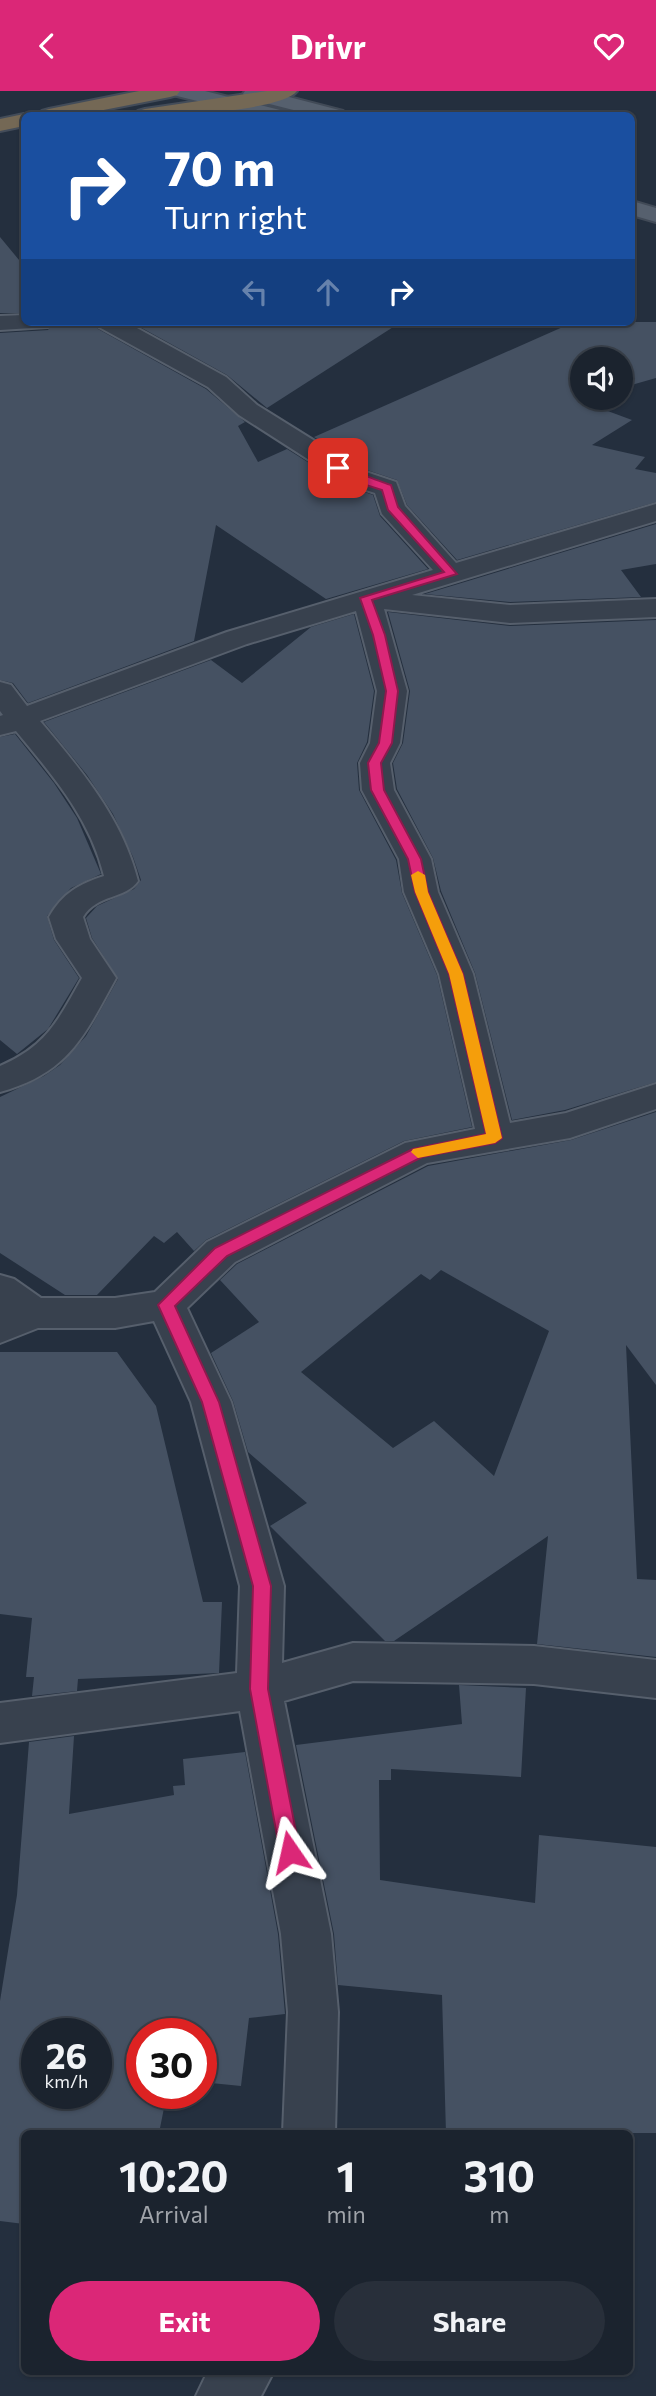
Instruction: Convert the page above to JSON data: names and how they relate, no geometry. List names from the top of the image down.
{
  "page": {
    "header": "Drivr",
    "turn": ["70 m", "Turn right"],
    "speed": "26 km/h",
    "limit": "30",
    "eta": [
      "10:20",
      "Arrival",
      "1",
      "min",
      "310",
      "m"
    ],
    "buttons": ["Exit", "Share"]
  }
}
